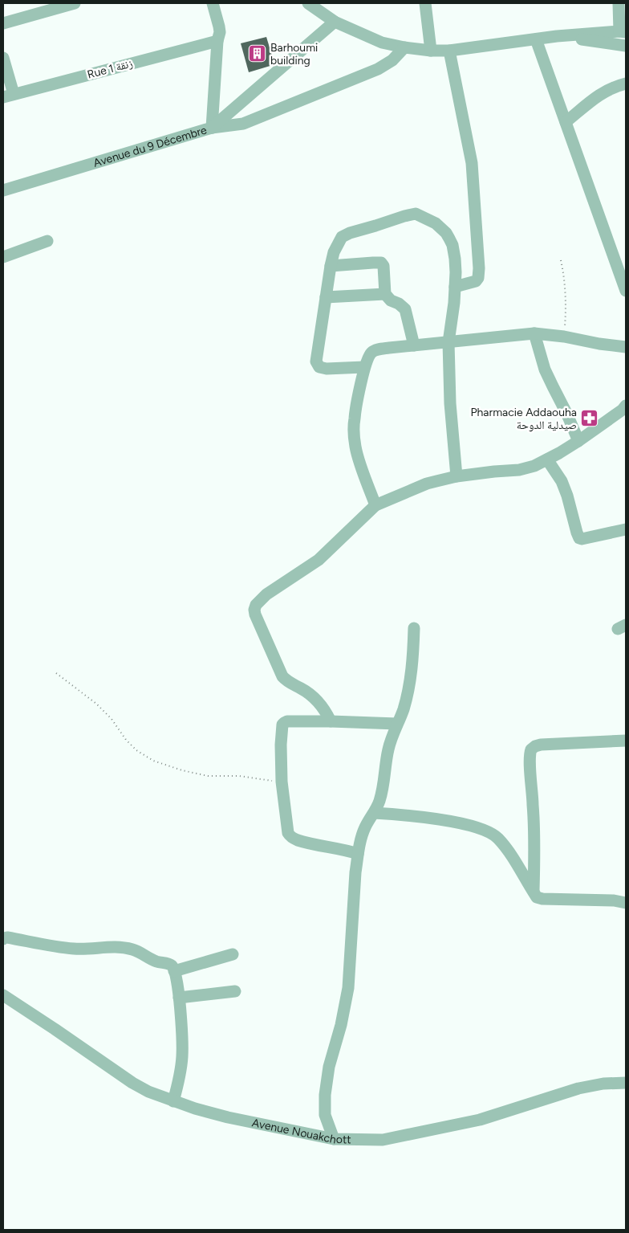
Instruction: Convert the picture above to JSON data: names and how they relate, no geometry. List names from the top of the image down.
{
  "streets": {
    "street": ["Rue 1 زنقة", "Avenue du 9 Décembre", "Avenue Nouakchott"]
  },
  "places": {
    "building": ["Barhoumi building"],
    "pharmacy": ["Pharmacie Addaouha صيدلية الدوحة"]
  }
}
